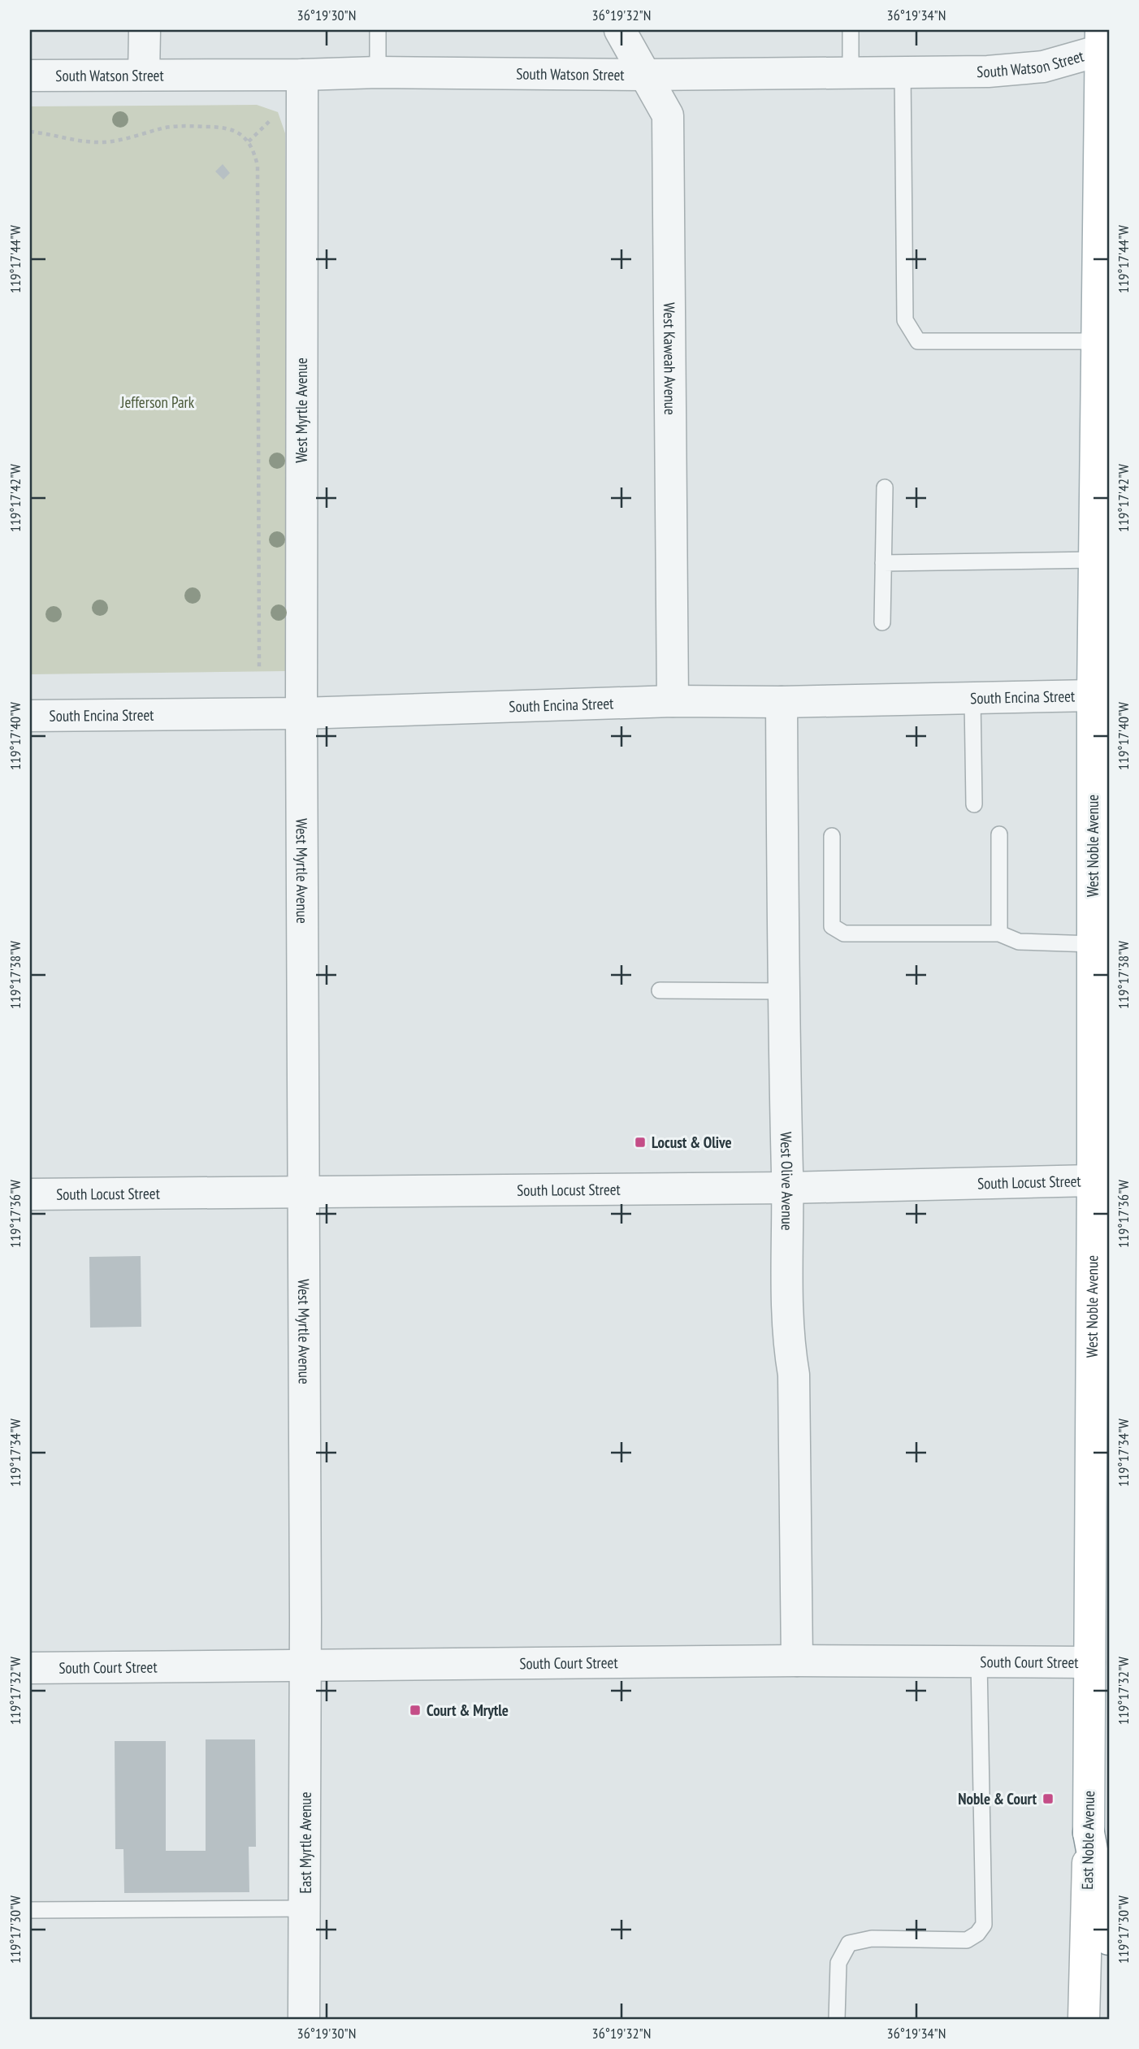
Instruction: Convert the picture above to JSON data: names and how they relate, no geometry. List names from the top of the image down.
{
  "streets": {
    "main road": ["West Noble Avenue", "East Noble Avenue"],
    "street": [
      "South Watson Street",
      "West Kaweah Avenue",
      "West Myrtle Avenue",
      "South Encina Street",
      "West Olive Avenue",
      "South Locust Street",
      "South Court Street",
      "East Myrtle Avenue"
    ]
  },
  "crossings": [
    ["South Watson Street", "West Kaweah Avenue"],
    ["South Watson Street", "West Myrtle Avenue"],
    ["South Watson Street", "West Noble Avenue"],
    ["West Kaweah Avenue", "South Encina Street"],
    ["West Myrtle Avenue", "South Encina Street"],
    ["West Myrtle Avenue", "South Locust Street"],
    ["West Myrtle Avenue", "South Court Street"],
    ["West Myrtle Avenue", "East Myrtle Avenue"],
    ["South Encina Street", "West Noble Avenue"],
    ["South Encina Street", "West Olive Avenue"],
    ["West Noble Avenue", "South Locust Street"],
    ["West Noble Avenue", "South Court Street"],
    ["West Noble Avenue", "East Noble Avenue"],
    ["West Olive Avenue", "South Locust Street"],
    ["West Olive Avenue", "South Court Street"],
    ["South Court Street", "East Noble Avenue"],
    ["South Court Street", "East Myrtle Avenue"]
  ],
  "parks": ["Jefferson Park"],
  "places": {
    "transit": ["Locust & Olive", "Court & Mrytle", "Noble & Court"]
  },
  "coordinates": [
    "36°19'30\"N",
    "36°19'32\"N",
    "36°19'34\"N",
    "119°17'44\"W",
    "119°17'42\"W",
    "119°17'40\"W",
    "119°17'38\"W",
    "119°17'36\"W",
    "119°17'34\"W",
    "119°17'32\"W",
    "119°17'30\"W"
  ]
}
